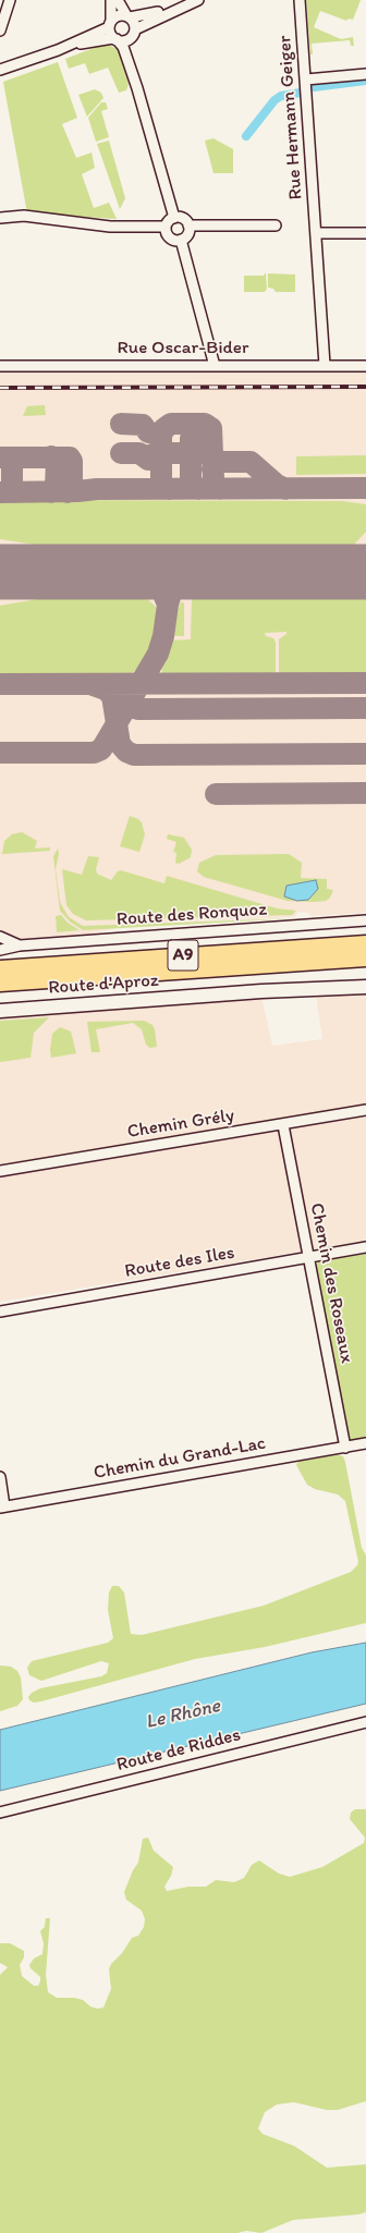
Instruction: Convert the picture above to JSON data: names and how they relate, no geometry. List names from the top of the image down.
{
  "streets": {
    "highway": ["A9"],
    "street": [
      "Rue Hermann Geiger",
      "Rue Oscar-Bider",
      "Route des Ronquoz",
      "Route d'Aproz",
      "Chemin Grély",
      "Route des Iles",
      "Chemin des Roseaux",
      "Chemin du Grand-Lac",
      "Route de Riddes"
    ]
  },
  "crossings": [
    ["Rue Hermann Geiger", "Rue Oscar-Bider"],
    ["Chemin Grély", "Chemin des Roseaux"],
    ["Route des Iles", "Chemin des Roseaux"],
    ["Chemin des Roseaux", "Chemin du Grand-Lac"]
  ],
  "water": ["Le Rhône"]
}
